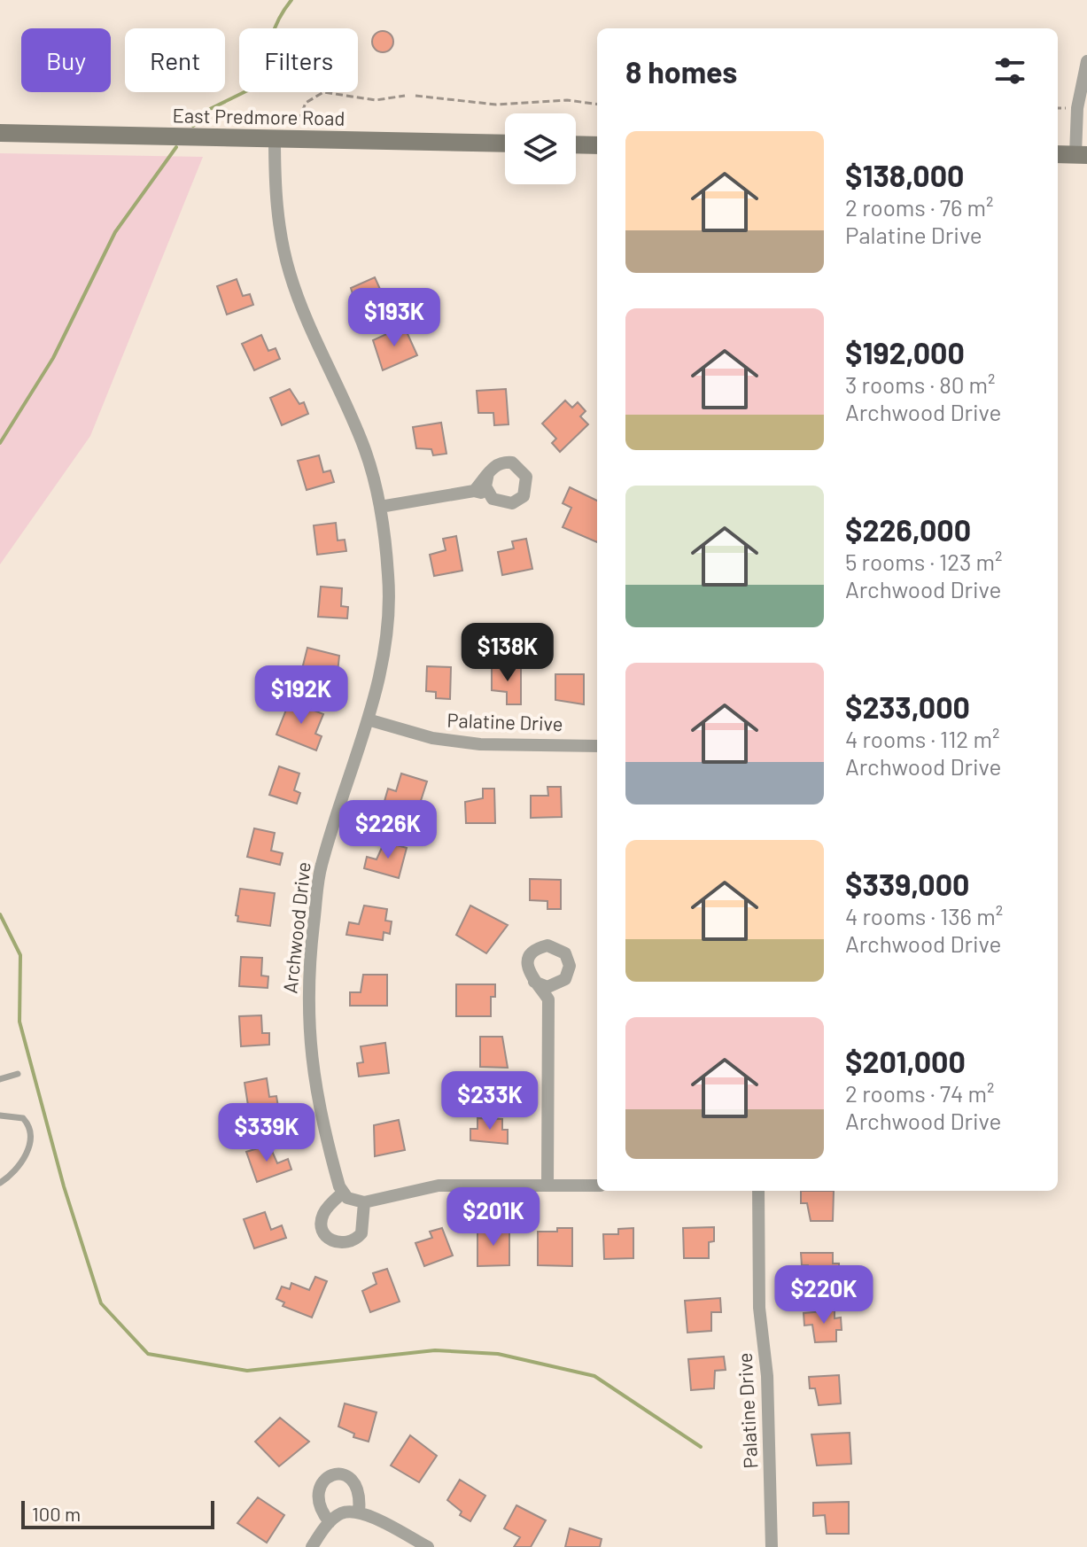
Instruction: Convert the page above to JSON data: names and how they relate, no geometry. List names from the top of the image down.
{
  "streets": {
    "street": ["East Predmore Road", "Palatine Drive", "Archwood Drive"]
  },
  "crossings": [
    ["East Predmore Road", "Archwood Drive"],
    ["Palatine Drive", "Archwood Drive"]
  ],
  "scale_bar": "100 m",
  "page": {
    "chip": ["Buy", "Rent", "Filters"],
    "heading": "8 homes",
    "list": [
      {
        "name": "$138,000",
        "note": "2 rooms · 76 m² · Palatine Drive"
      },
      {
        "name": "$192,000",
        "note": "3 rooms · 80 m² · Archwood Drive"
      },
      {
        "name": "$226,000",
        "note": "5 rooms · 123 m² · Archwood Drive"
      },
      {
        "name": "$233,000",
        "note": "4 rooms · 112 m² · Archwood Drive"
      },
      {
        "name": "$339,000",
        "note": "4 rooms · 136 m² · Archwood Drive"
      },
      {
        "name": "$201,000",
        "note": "2 rooms · 74 m² · Archwood Drive"
      }
    ],
    "price": [
      "$193K",
      "$138K",
      "$192K",
      "$226K",
      "$233K",
      "$339K",
      "$201K",
      "$220K"
    ],
    "scale": "100 m"
  }
}
